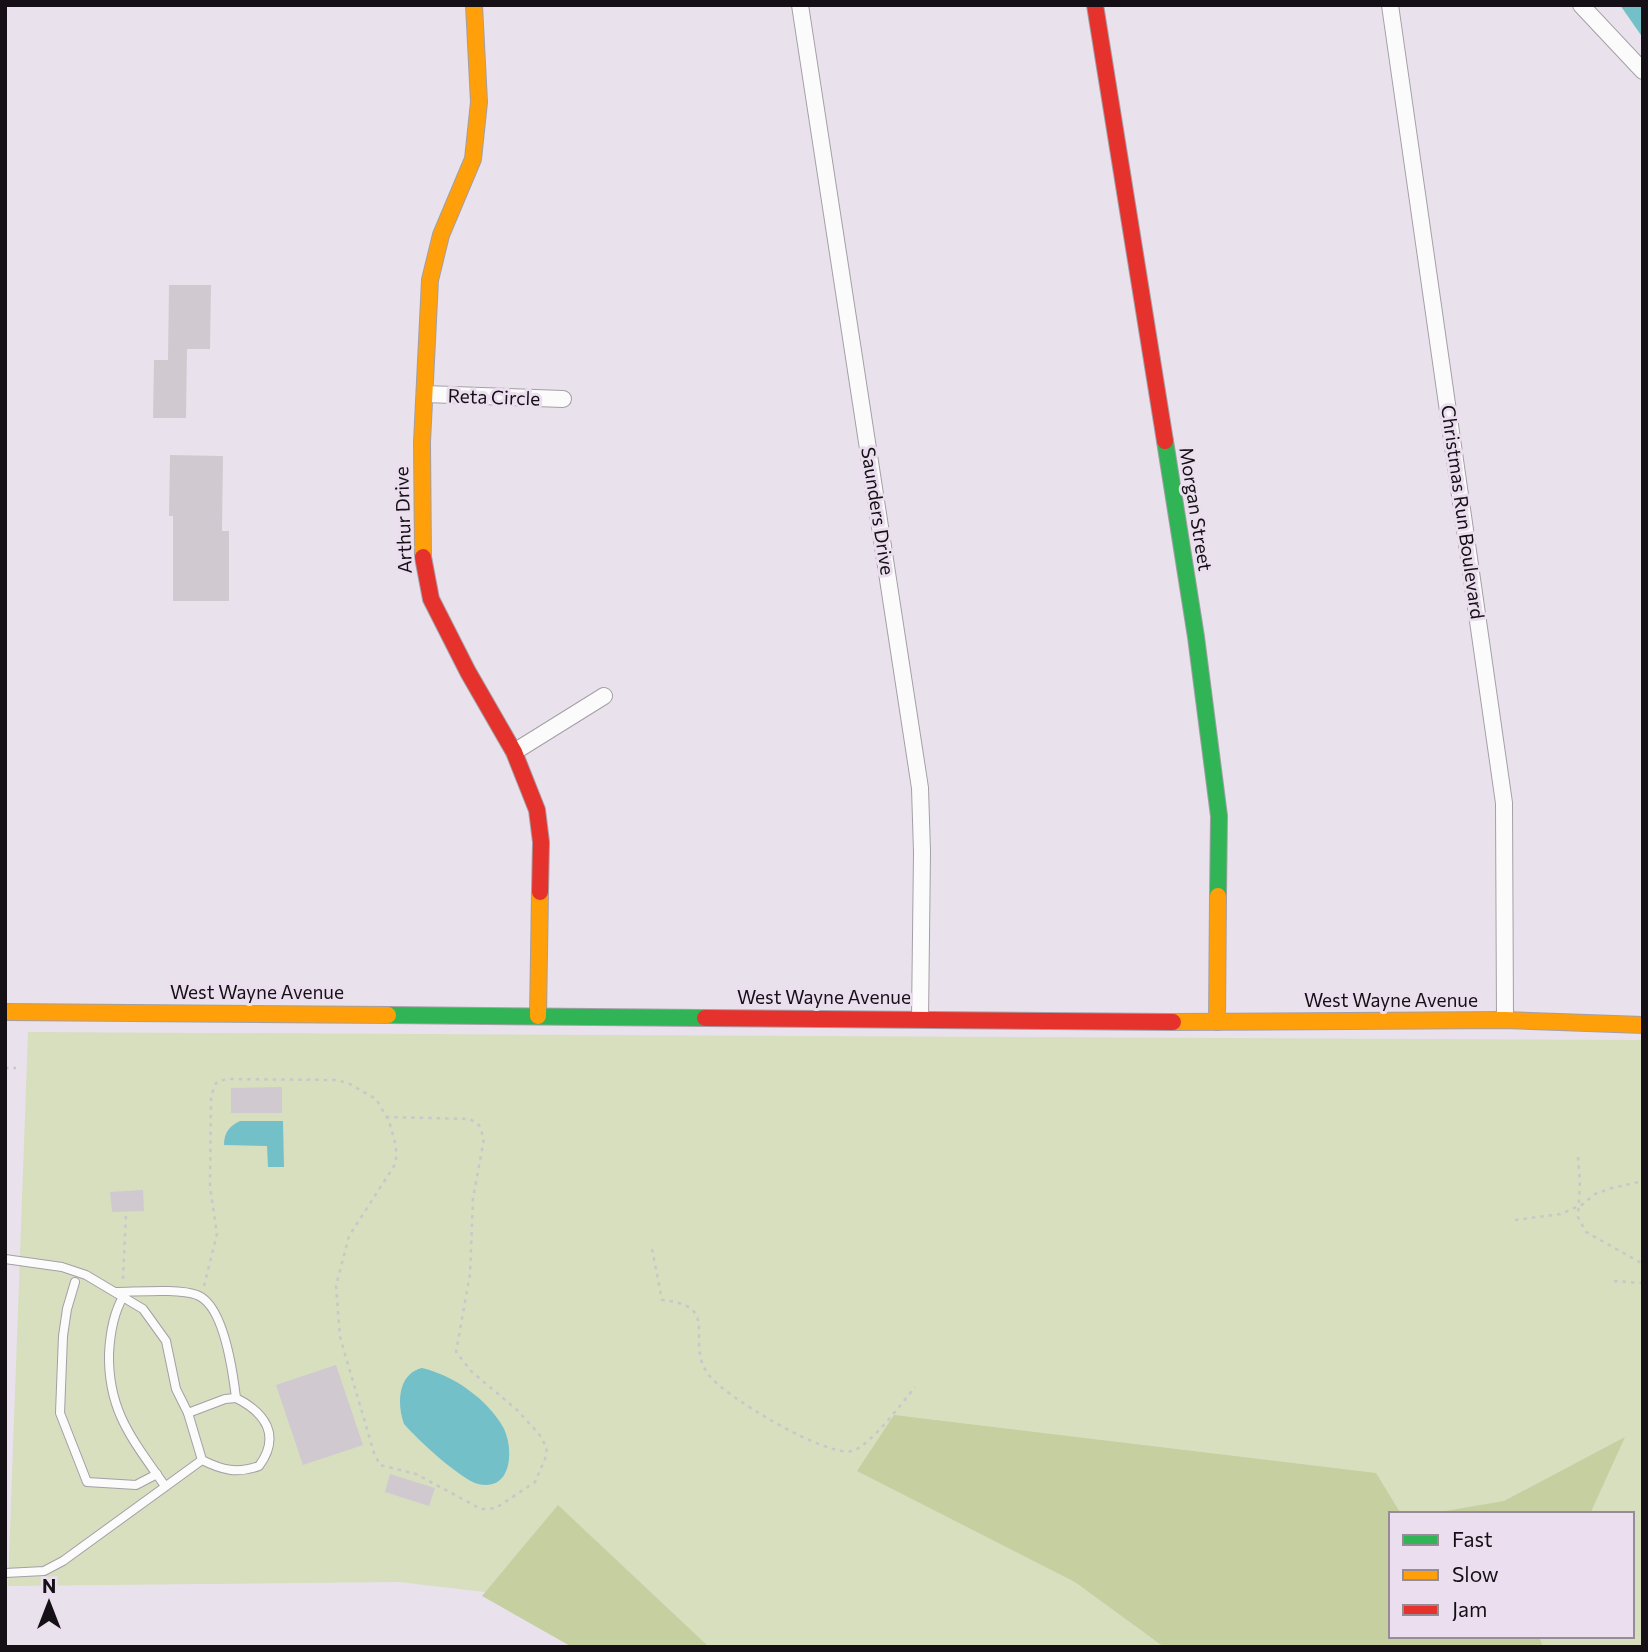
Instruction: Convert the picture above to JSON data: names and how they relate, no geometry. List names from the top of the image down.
{
  "streets": {
    "street": [
      "Reta Circle",
      "Morgan Street",
      "Saunders Drive",
      "Christmas Run Boulevard",
      "Arthur Drive",
      "West Wayne Avenue"
    ]
  },
  "crossings": [
    ["Reta Circle", "Arthur Drive"],
    ["Morgan Street", "West Wayne Avenue"],
    ["Saunders Drive", "West Wayne Avenue"],
    ["Christmas Run Boulevard", "West Wayne Avenue"],
    ["Arthur Drive", "West Wayne Avenue"]
  ],
  "legend": ["Fast", "Slow", "Jam"],
  "north": "top"
}
